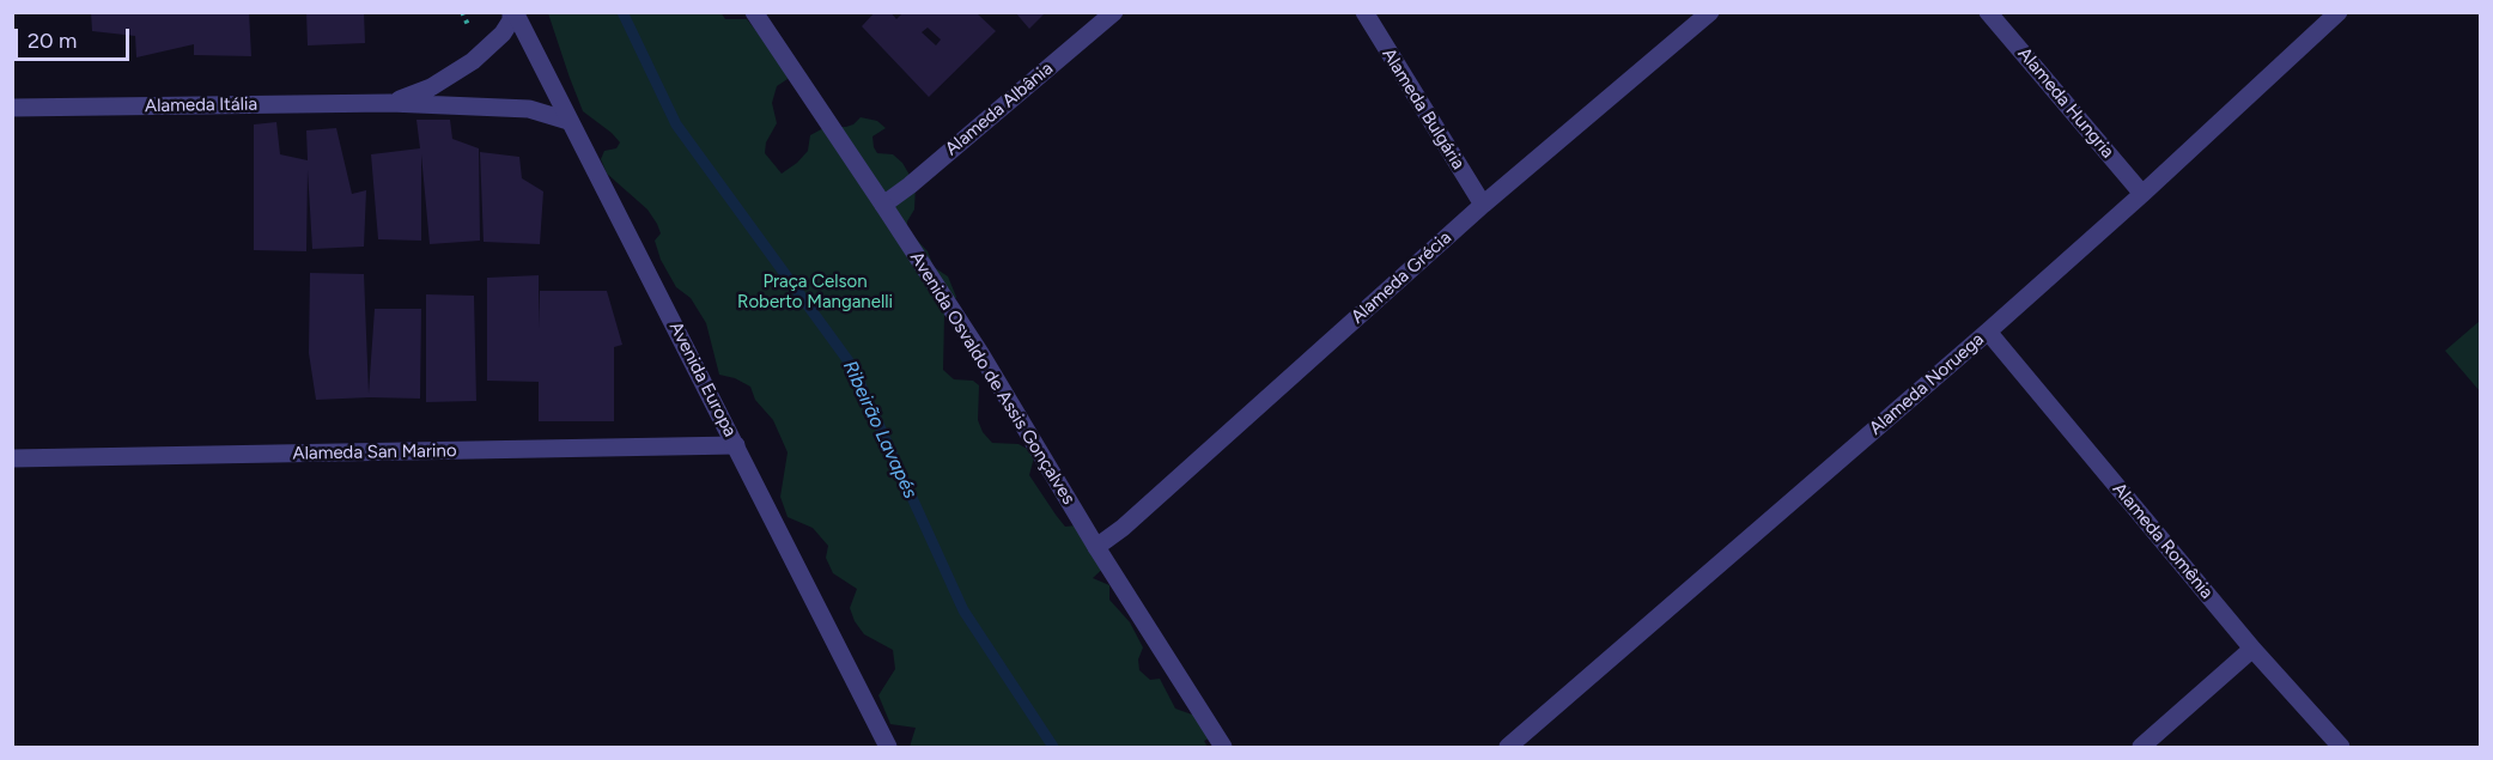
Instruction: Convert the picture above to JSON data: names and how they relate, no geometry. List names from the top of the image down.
{
  "streets": {
    "street": [
      "Alameda Hungria",
      "Alameda Itália",
      "Alameda Albânia",
      "Alameda Bulgária",
      "Alameda Grécia",
      "Avenida Osvaldo de Assis Gonçalves",
      "Avenida Europa",
      "Alameda Noruega",
      "Alameda San Marino",
      "Alameda Romênia"
    ]
  },
  "crossings": [
    ["Alameda Hungria", "Alameda Noruega"],
    ["Alameda Itália", "Avenida Europa"],
    ["Alameda Albânia", "Avenida Osvaldo de Assis Gonçalves"],
    ["Alameda Bulgária", "Alameda Grécia"],
    ["Alameda Grécia", "Avenida Osvaldo de Assis Gonçalves"],
    ["Avenida Europa", "Alameda San Marino"],
    ["Alameda Noruega", "Alameda Romênia"]
  ],
  "water": ["Ribeirão Lavapés"],
  "parks": ["Praça Celson Roberto Manganelli"],
  "scale_bar": "20 m"
}
